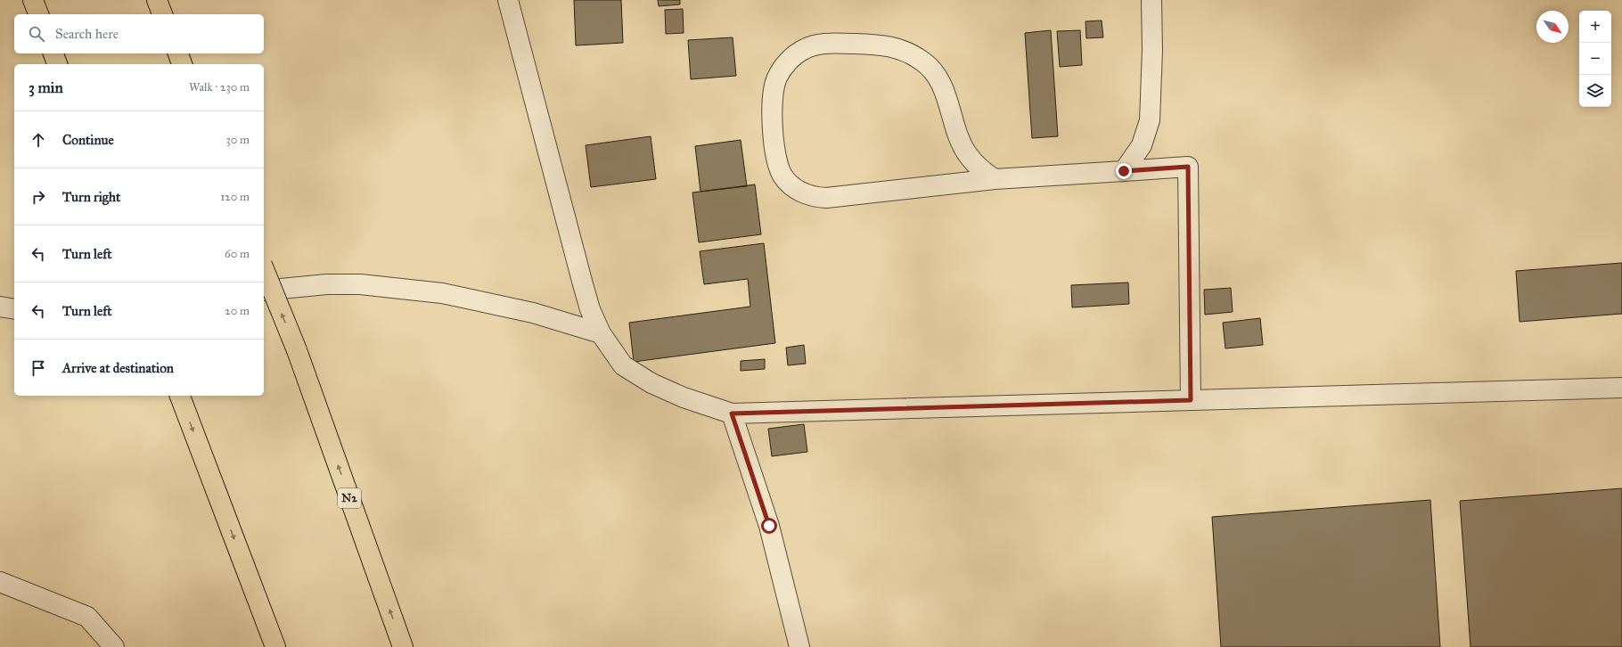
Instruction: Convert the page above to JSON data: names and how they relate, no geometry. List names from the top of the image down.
{
  "streets": {
    "highway": ["N2"]
  },
  "north": "bottom right",
  "page": {
    "map_buttons": ["+", "−"],
    "search": "Search here",
    "heading": ["3 min", "Walk · 230 m"],
    "list": [
      ["Continue", "30 m"],
      ["Turn right", "120 m"],
      ["Turn left", "60 m"],
      ["Turn left", "20 m"],
      "Arrive at destination"
    ]
  }
}
